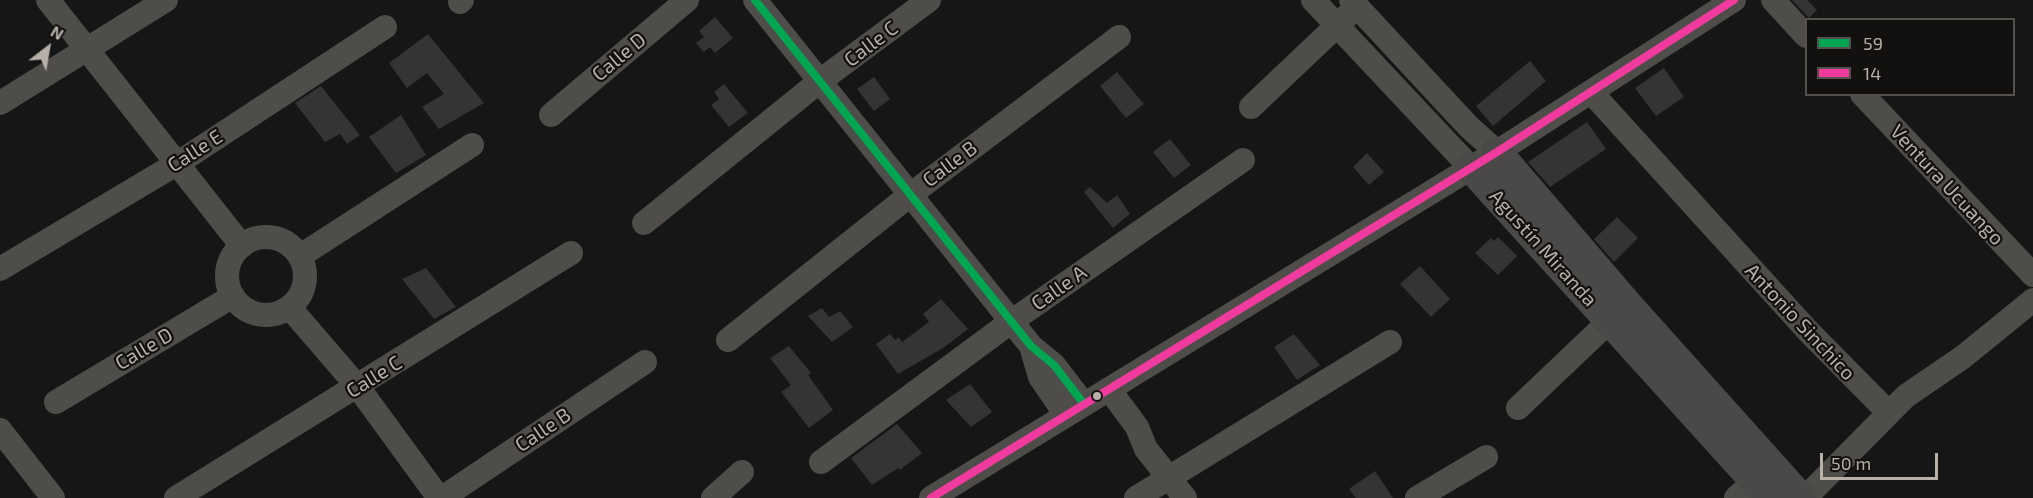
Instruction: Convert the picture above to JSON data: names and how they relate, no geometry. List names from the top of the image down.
{
  "streets": {
    "main road": ["Agustín Miranda"],
    "street": [
      "Calle C",
      "Calle D",
      "Calle E",
      "Calle B",
      "Ventura Ucuango",
      "Calle A",
      "Antonio Sinchico"
    ]
  },
  "lines": ["transit line 59", "transit line 14"],
  "legend": ["59", "14"],
  "scale_bar": "50 m",
  "north": "top right"
}
